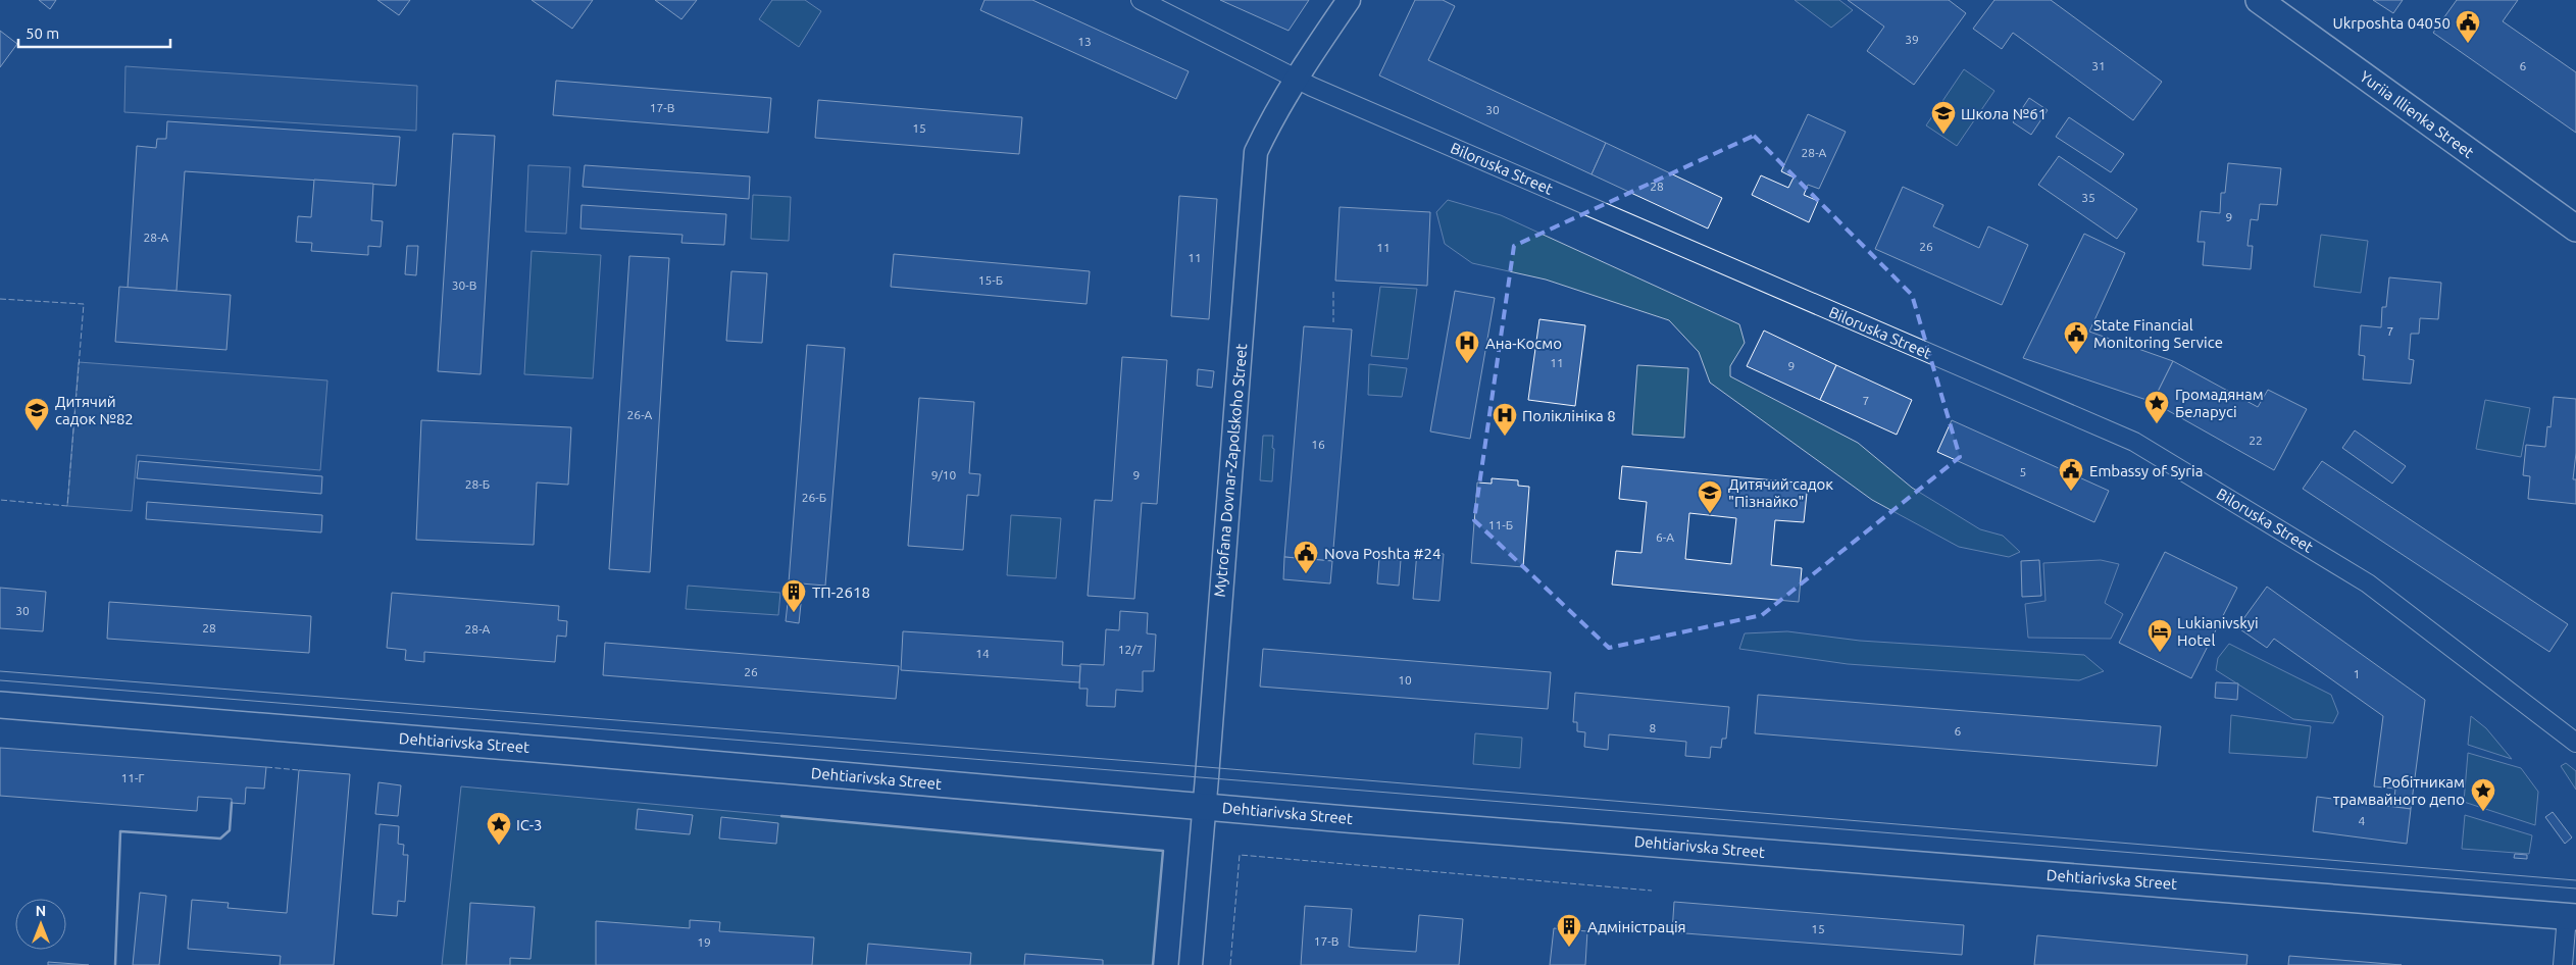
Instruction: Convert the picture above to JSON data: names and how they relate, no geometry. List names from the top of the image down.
{
  "streets": {
    "main road": ["Yuriia Illienka Street", "Dehtiarivska Street"],
    "street": ["Biloruska Street", "Mytrofana Dovnar-Zapolskoho Street"]
  },
  "crossings": [
    ["Biloruska Street", "Mytrofana Dovnar-Zapolskoho Street"],
    ["Mytrofana Dovnar-Zapolskoho Street", "Dehtiarivska Street"]
  ],
  "places": {
    "public building": [
      "Ukrposhta 04050",
      "State Financial Monitoring Service",
      "Embassy of Syria",
      "Nova Poshta #24"
    ],
    "school or university": ["Школа №61", "Дитячий садок №82", "Дитячий садок \"Пізнайко\""],
    "hospital": ["Ана-Космо", "Поліклініка 8"],
    "place": ["Громадянам Беларусі", "Робітникам трамвайного депо", "ІС-3"],
    "building": ["ТП-2618", "Адміністрація"],
    "hotel": ["Lukianivskyi Hotel"]
  },
  "house_numbers": [
    "39",
    "13",
    "31",
    "6",
    "17-В",
    "30",
    "15",
    "28-А",
    "28",
    "35",
    "9",
    "28-А",
    "26",
    "11",
    "11",
    "15-Б",
    "30-В",
    "7",
    "11",
    "9",
    "7",
    "26-А",
    "22",
    "16",
    "5",
    "9/10",
    "9",
    "28-Б",
    "26-Б",
    "11-Б",
    "6-А",
    "30",
    "28",
    "28-А",
    "12/7",
    "14",
    "26",
    "1",
    "10",
    "8",
    "6",
    "11-Г",
    "4",
    "15",
    "17-В",
    "19"
  ],
  "scale_bar": "50 m",
  "north": "top"
}
